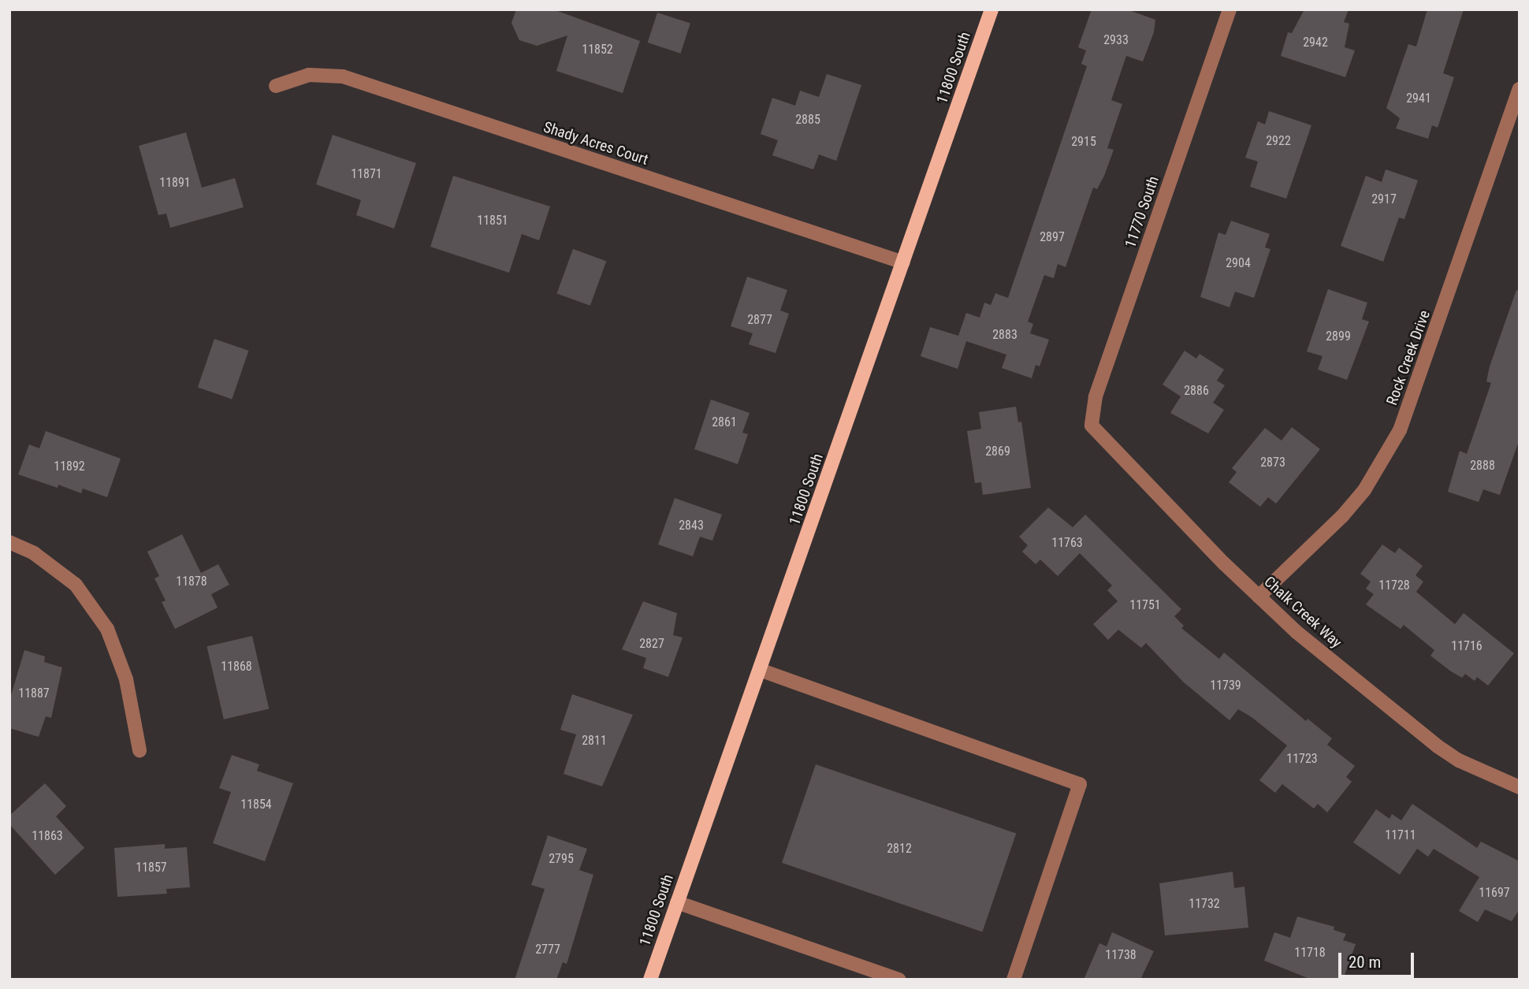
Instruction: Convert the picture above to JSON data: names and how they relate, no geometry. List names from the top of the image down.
{
  "streets": {
    "main road": ["11800 South"],
    "street": [
      "Shady Acres Court",
      "11770 South",
      "Rock Creek Drive",
      "Chalk Creek Way"
    ]
  },
  "crossings": [
    ["11800 South", "Shady Acres Court"],
    ["11770 South", "Chalk Creek Way"],
    ["Rock Creek Drive", "Chalk Creek Way"]
  ],
  "house_numbers": [
    "2933",
    "2942",
    "11852",
    "2941",
    "2885",
    "2922",
    "2915",
    "11871",
    "11891",
    "2917",
    "11851",
    "2897",
    "2904",
    "2877",
    "2883",
    "2899",
    "2886",
    "2861",
    "2869",
    "2873",
    "2888",
    "11892",
    "2843",
    "11763",
    "11878",
    "11728",
    "11751",
    "2827",
    "11716",
    "11868",
    "11739",
    "11887",
    "2811",
    "11723",
    "11854",
    "11711",
    "11863",
    "2812",
    "2795",
    "11857",
    "11697",
    "11732",
    "2777",
    "11718",
    "11738"
  ],
  "scale_bar": "20 m"
}
